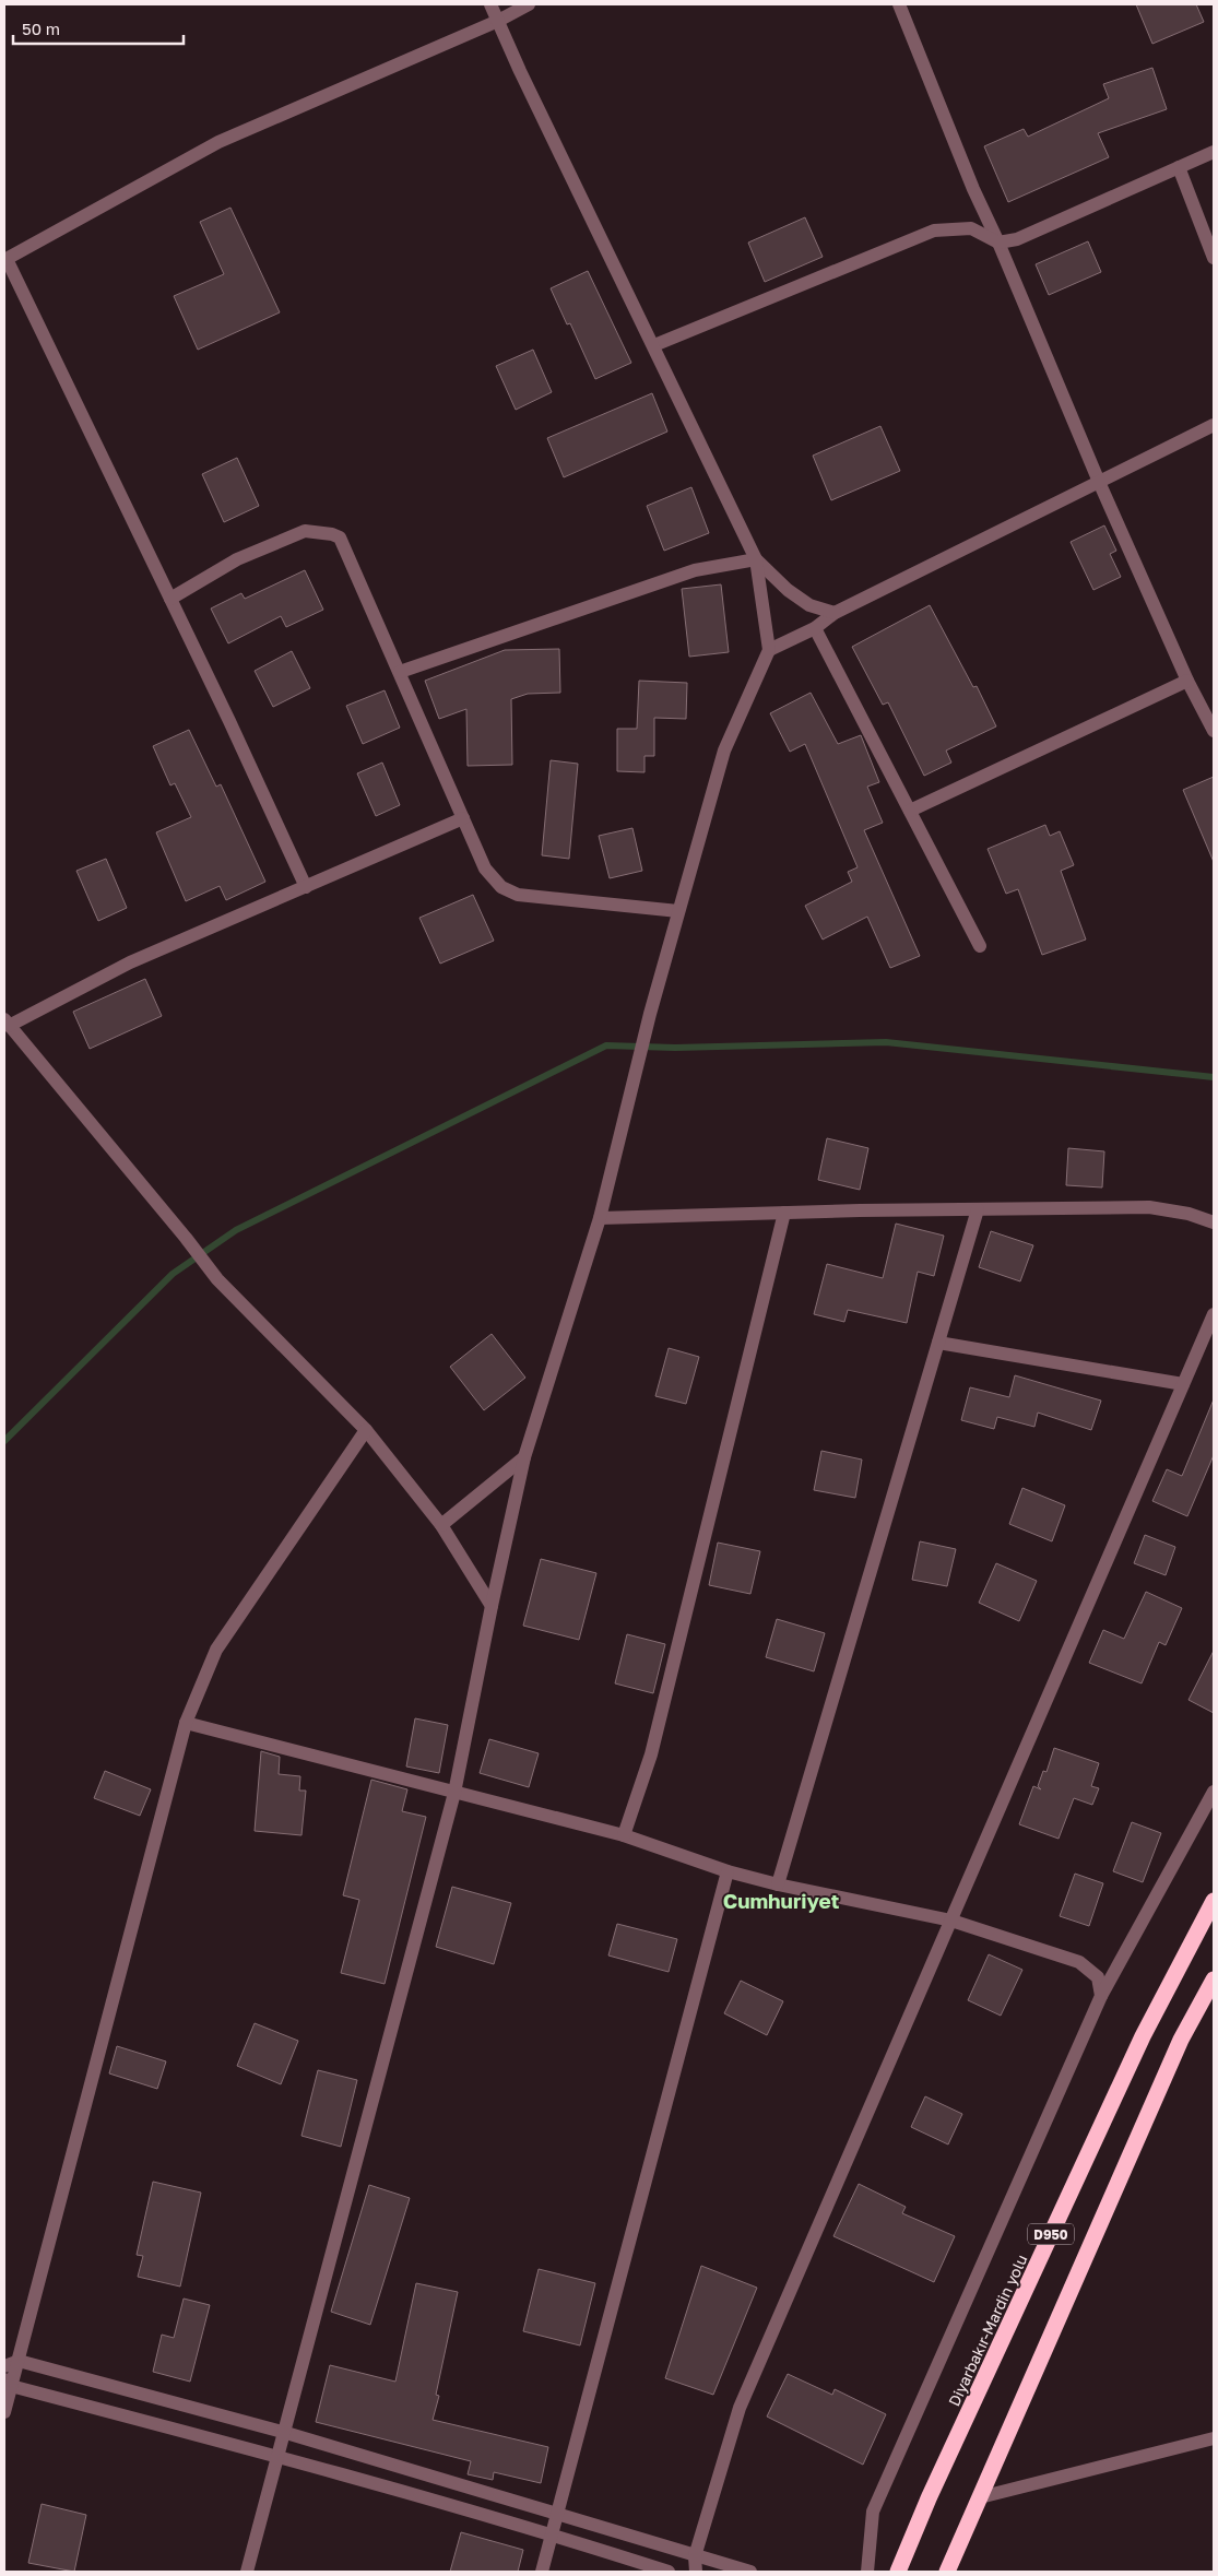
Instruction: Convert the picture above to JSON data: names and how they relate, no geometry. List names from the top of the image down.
{
  "streets": {
    "highway": ["D950", "Diyarbakır-Mardin yolu"]
  },
  "districts": ["Cumhuriyet"],
  "scale_bar": "50 m"
}
